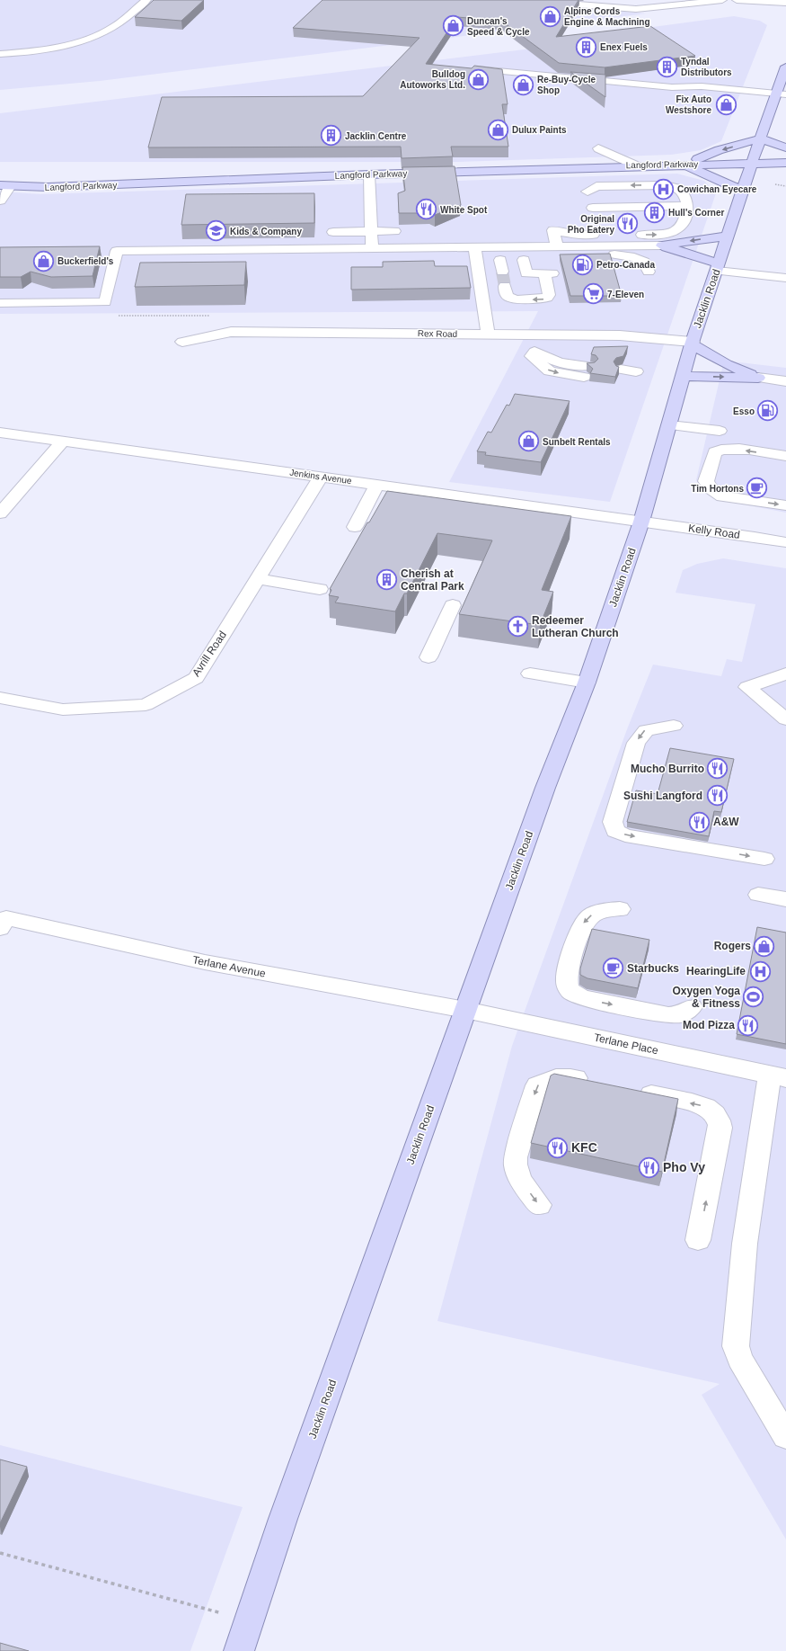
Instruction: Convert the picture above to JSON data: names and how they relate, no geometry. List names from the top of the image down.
{
  "streets": {
    "main road": ["Langford Parkway", "Jacklin Road"],
    "street": [
      "Rex Road",
      "Jenkins Avenue",
      "Kelly Road",
      "Avrill Road",
      "Terlane Avenue",
      "Terlane Place"
    ]
  },
  "crossings": [
    ["Langford Parkway", "Jacklin Road"],
    ["Jacklin Road", "Rex Road"],
    ["Jacklin Road", "Jenkins Avenue"],
    ["Jacklin Road", "Kelly Road"],
    ["Jacklin Road", "Terlane Avenue"],
    ["Jacklin Road", "Terlane Place"],
    ["Jenkins Avenue", "Kelly Road"],
    ["Jenkins Avenue", "Avrill Road"],
    ["Terlane Avenue", "Terlane Place"]
  ],
  "places": {
    "shop": [
      "Alpine Cords Engine & Machining",
      "Duncan's Speed & Cycle",
      "Bulldog Autoworks Ltd.",
      "Re-Buy-Cycle Shop",
      "Fix Auto Westshore",
      "Dulux Paints",
      "Buckerfield's",
      "Sunbelt Rentals",
      "Rogers"
    ],
    "building": [
      "Enex Fuels",
      "Tyndal Distributors",
      "Jacklin Centre",
      "Hull's Corner",
      "Cherish at Central Park"
    ],
    "hospital": ["Cowichan Eyecare", "HearingLife"],
    "restaurant": [
      "White Spot",
      "Original Pho Eatery",
      "Mucho Burrito",
      "Sushi Langford",
      "A&W",
      "Mod Pizza",
      "KFC",
      "Pho Vy"
    ],
    "school or university": ["Kids & Company"],
    "fuel station": ["Petro-Canada", "Esso"],
    "supermarket": ["7-Eleven"],
    "cafe": ["Tim Hortons", "Starbucks"],
    "church": ["Redeemer Lutheran Church"],
    "sports": ["Oxygen Yoga & Fitness"]
  }
}
